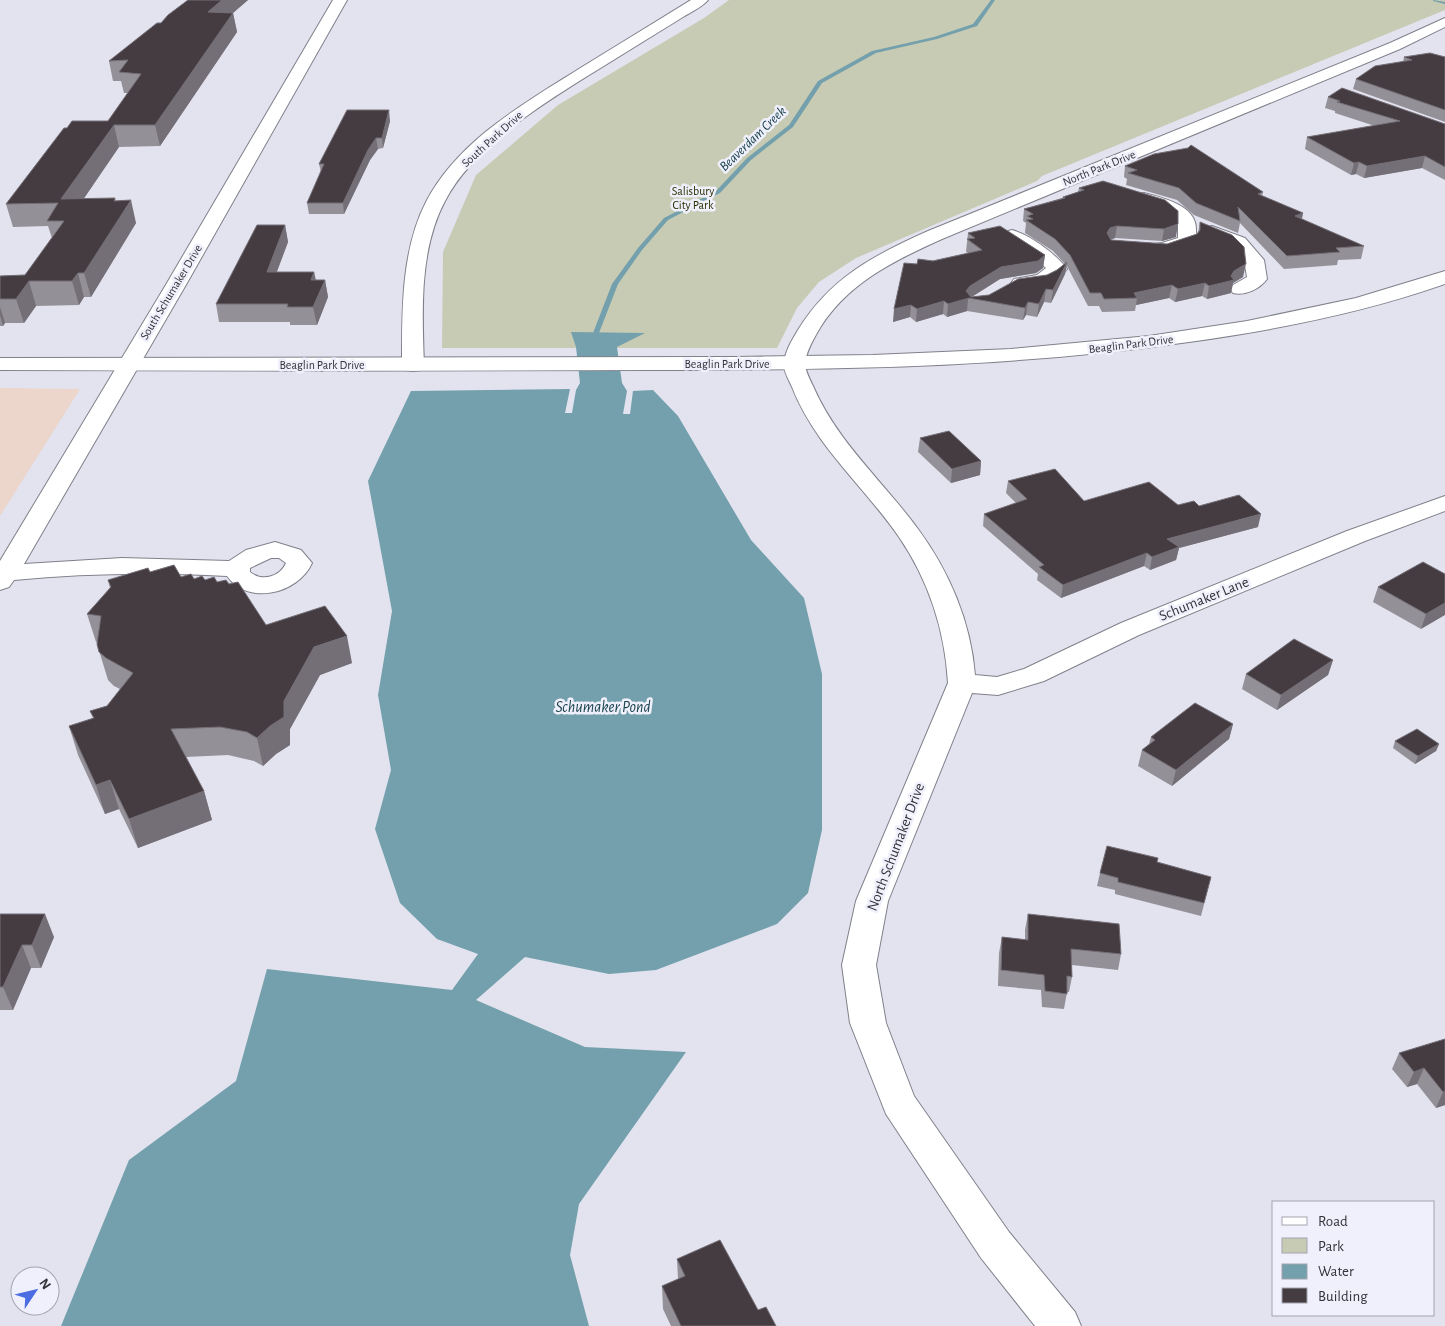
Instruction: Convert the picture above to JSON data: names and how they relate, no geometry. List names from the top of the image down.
{
  "streets": {
    "street": [
      "South Park Drive",
      "North Park Drive",
      "South Schumaker Drive",
      "Beaglin Park Drive",
      "Schumaker Lane",
      "North Schumaker Drive"
    ]
  },
  "crossings": [
    ["South Park Drive", "Beaglin Park Drive"],
    ["North Park Drive", "Beaglin Park Drive"],
    ["North Park Drive", "North Schumaker Drive"],
    ["South Schumaker Drive", "Beaglin Park Drive"],
    ["Beaglin Park Drive", "North Schumaker Drive"],
    ["Schumaker Lane", "North Schumaker Drive"]
  ],
  "water": ["Beaverdam Creek", "Schumaker Pond"],
  "parks": ["Salisbury City Park"],
  "legend": [
    "Road",
    "Park",
    "Water",
    "Building"
  ],
  "north": "top right"
}
